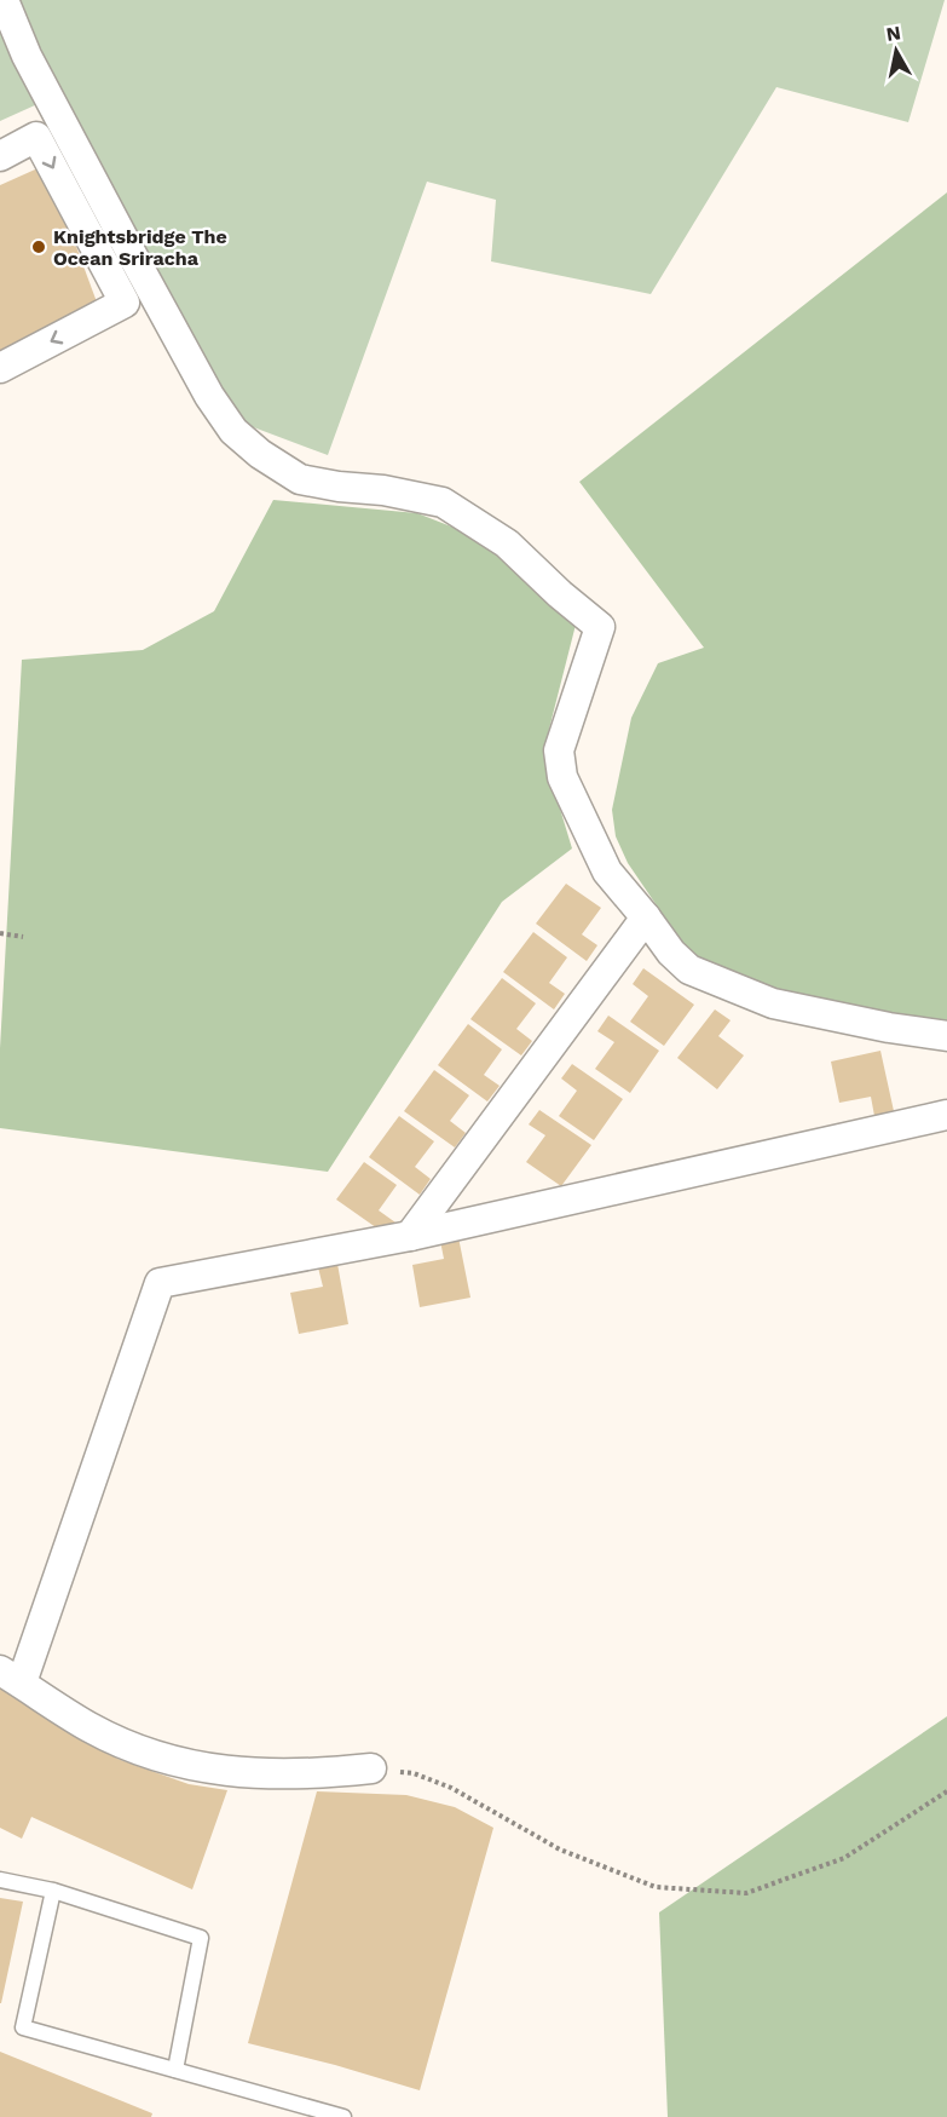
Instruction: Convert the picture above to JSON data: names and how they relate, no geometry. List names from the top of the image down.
{
  "places": ["Knightsbridge The Ocean Sriracha"],
  "north": "top"
}
